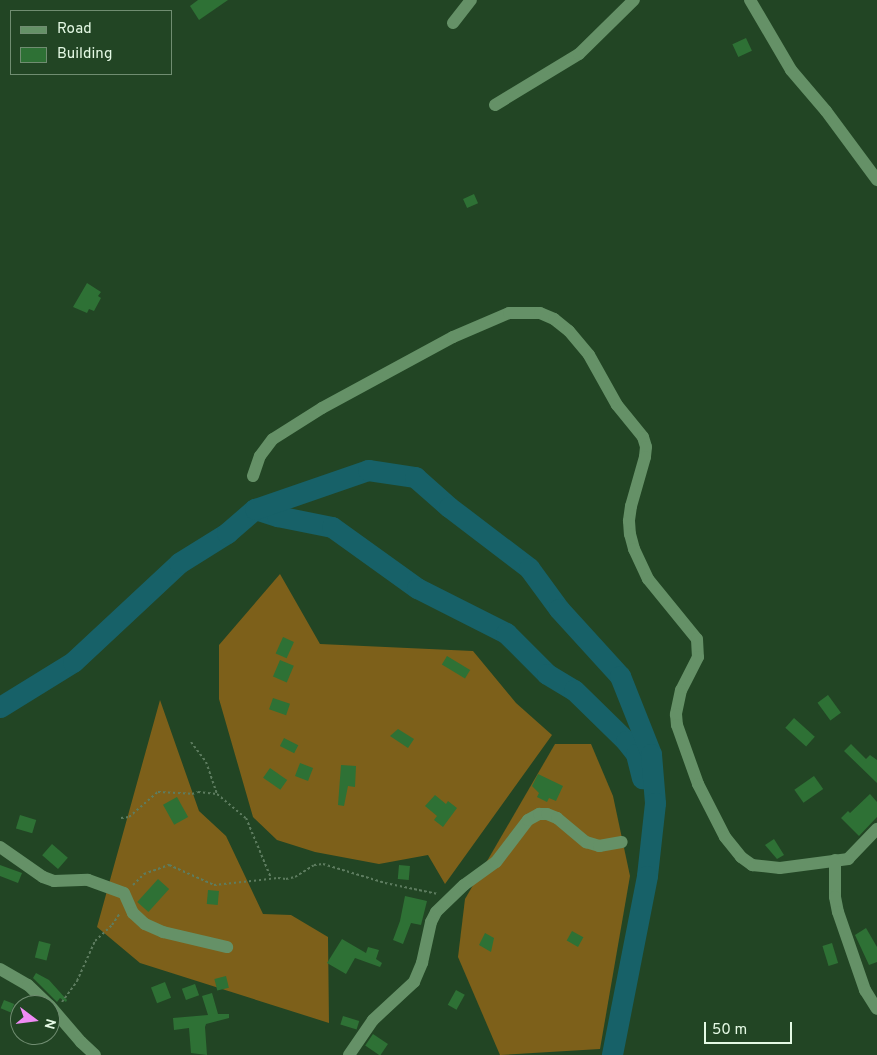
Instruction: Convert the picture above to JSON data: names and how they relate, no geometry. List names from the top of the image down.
{
  "legend": ["Road", "Building"],
  "scale_bar": "50 m",
  "north": "right"
}
